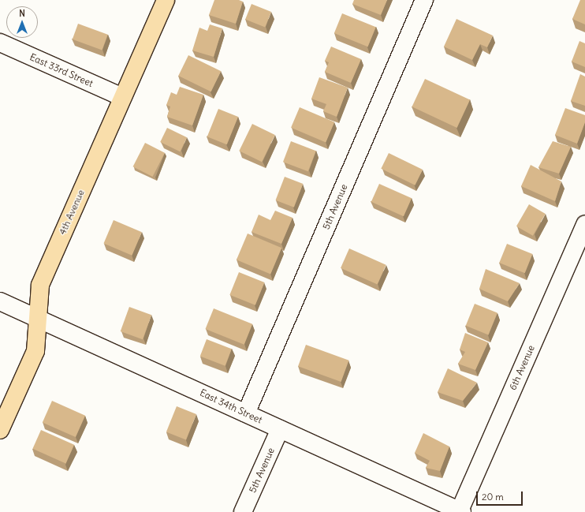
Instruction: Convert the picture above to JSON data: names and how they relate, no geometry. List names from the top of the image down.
{
  "streets": {
    "main road": ["4th Avenue"],
    "street": [
      "East 33rd Street",
      "5th Avenue",
      "6th Avenue",
      "East 34th Street"
    ]
  },
  "crossings": [
    ["East 33rd Street", "4th Avenue"],
    ["5th Avenue", "East 34th Street"],
    ["4th Avenue", "East 34th Street"],
    ["6th Avenue", "East 34th Street"]
  ],
  "scale_bar": "20 m",
  "north": "top"
}
